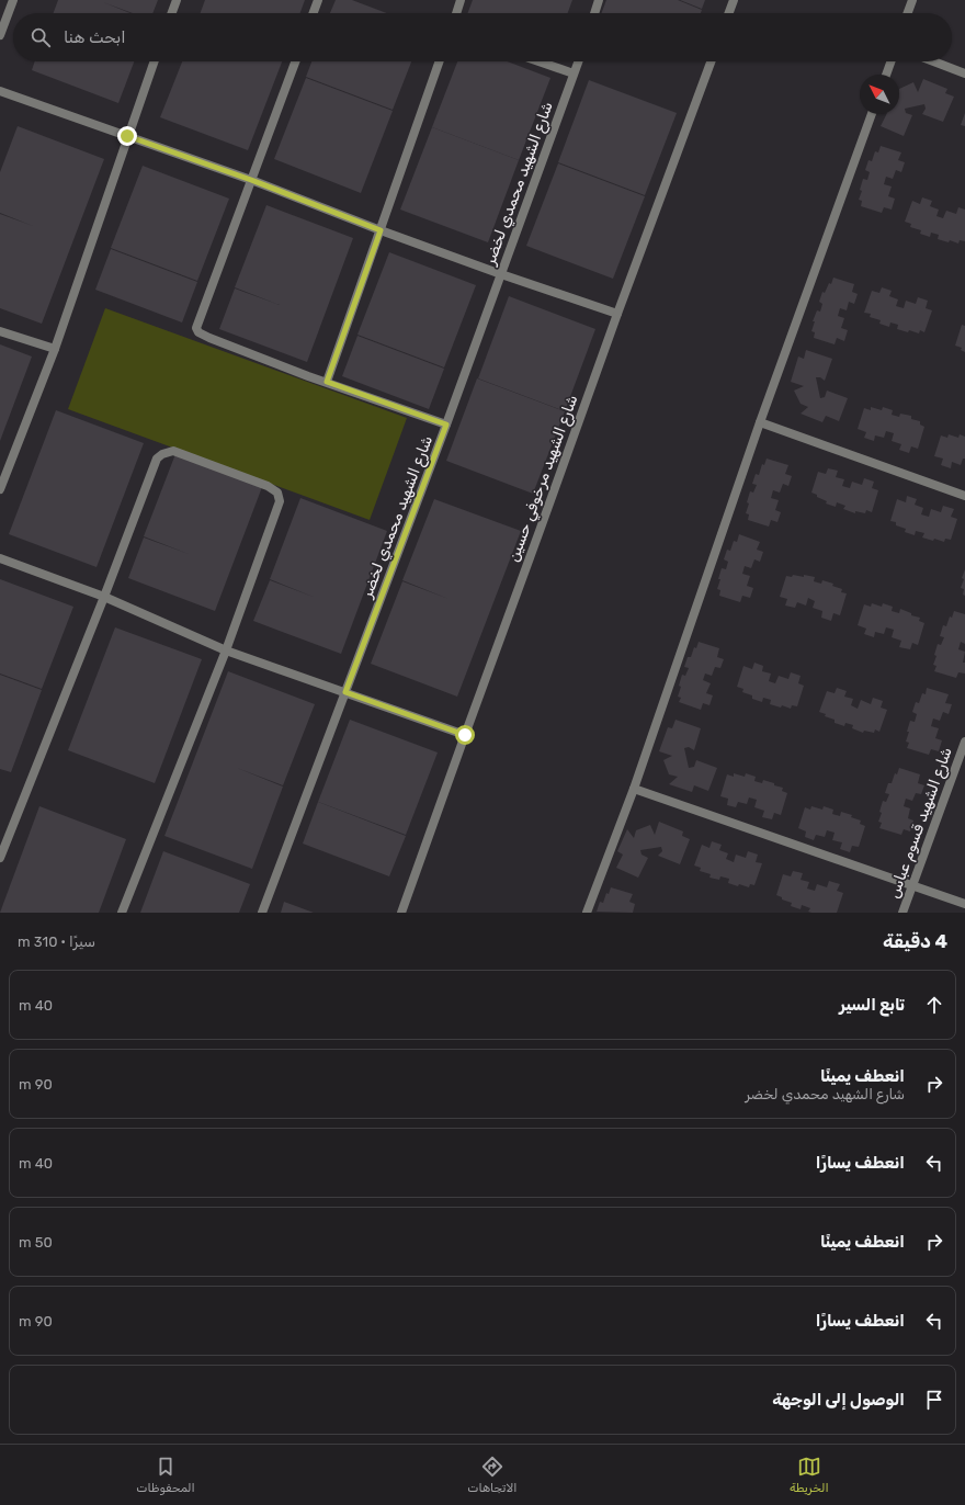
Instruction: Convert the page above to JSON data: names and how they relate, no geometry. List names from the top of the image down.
{
  "streets": {
    "street": ["شارع الشهيد محمدي لخضر", "شارع الشهيد مرخوفي حسين", "شارع الشهيد قسوم عباس"]
  },
  "north": "top left",
  "page": {
    "search": "ابحث هنا",
    "heading": ["4 دقيقة", "سيرًا · 310 m"],
    "list": [
      ["تابع السير", "40 m"],
      ["انعطف يمينًا", "شارع الشهيد محمدي لخضر", "90 m"],
      ["انعطف يسارًا", "40 m"],
      ["انعطف يمينًا", "50 m"],
      ["انعطف يسارًا", "90 m"],
      "الوصول إلى الوجهة"
    ],
    "nav": ["الخريطة", "الاتجاهات", "المحفوظات"]
  }
}
